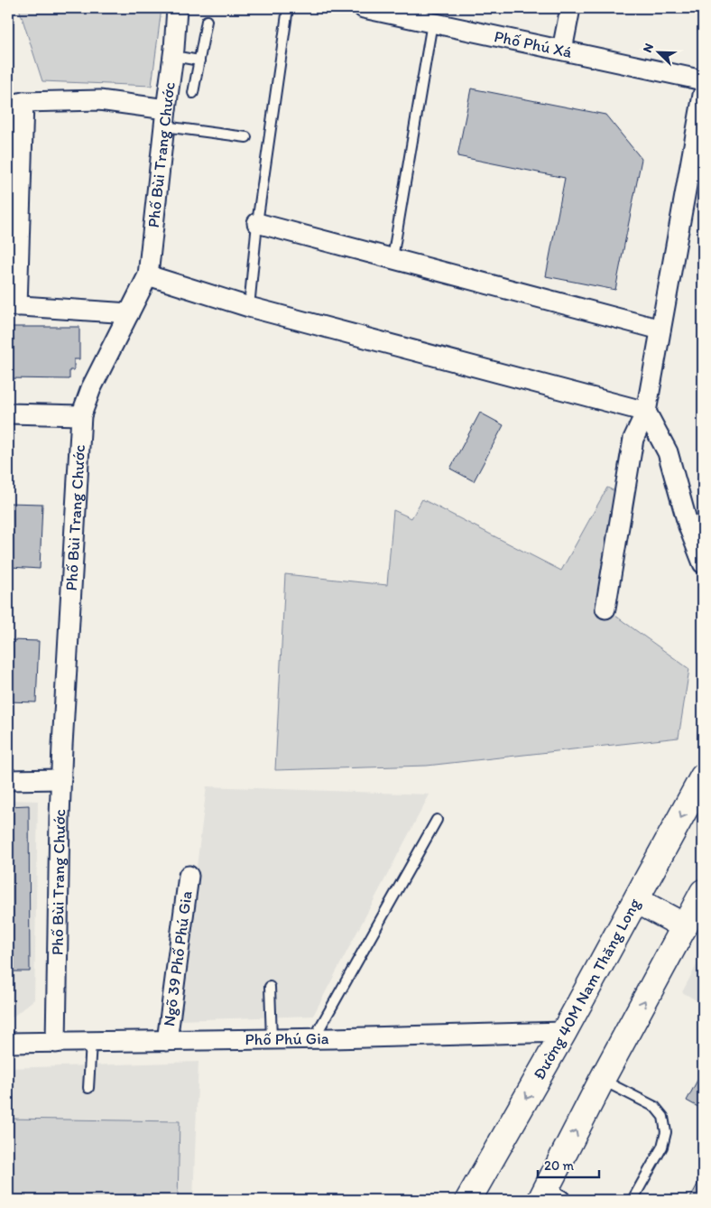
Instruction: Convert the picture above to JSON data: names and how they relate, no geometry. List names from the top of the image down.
{
  "streets": {
    "street": [
      "Phố Phú Xá",
      "Phố Bùi Trang Chước",
      "Ngõ 39 Phố Phú Gia",
      "Đường 40M Nam Thăng Long",
      "Phố Phú Gia"
    ]
  },
  "crossings": [
    ["Phố Bùi Trang Chước", "Phố Phú Gia"],
    ["Ngõ 39 Phố Phú Gia", "Phố Phú Gia"],
    ["Đường 40M Nam Thăng Long", "Phố Phú Gia"]
  ],
  "scale_bar": "20 m",
  "north": "top left"
}
